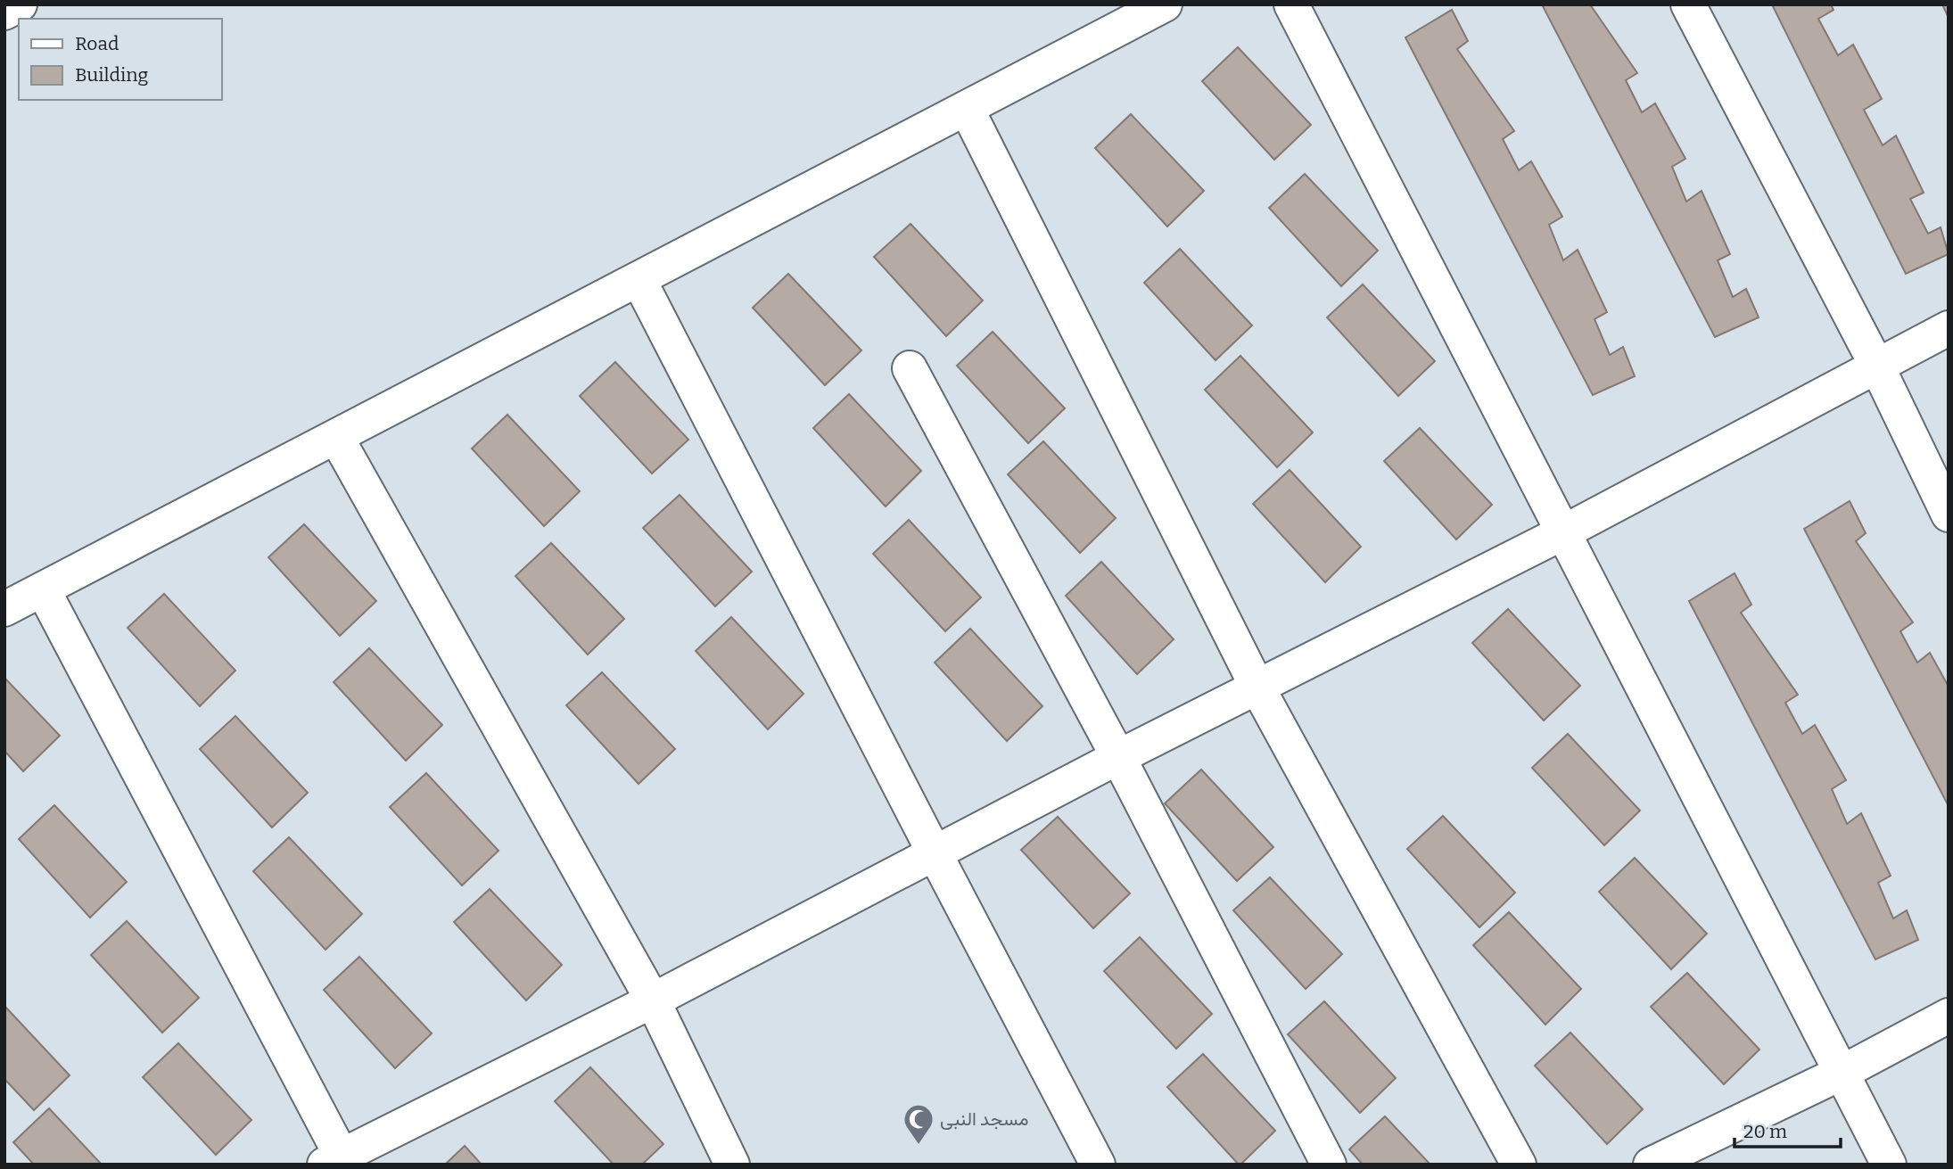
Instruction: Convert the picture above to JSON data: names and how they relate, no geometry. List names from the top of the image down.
{
  "places": {
    "mosque": ["مسجد النبی"]
  },
  "legend": ["Road", "Building"],
  "scale_bar": "20 m"
}
